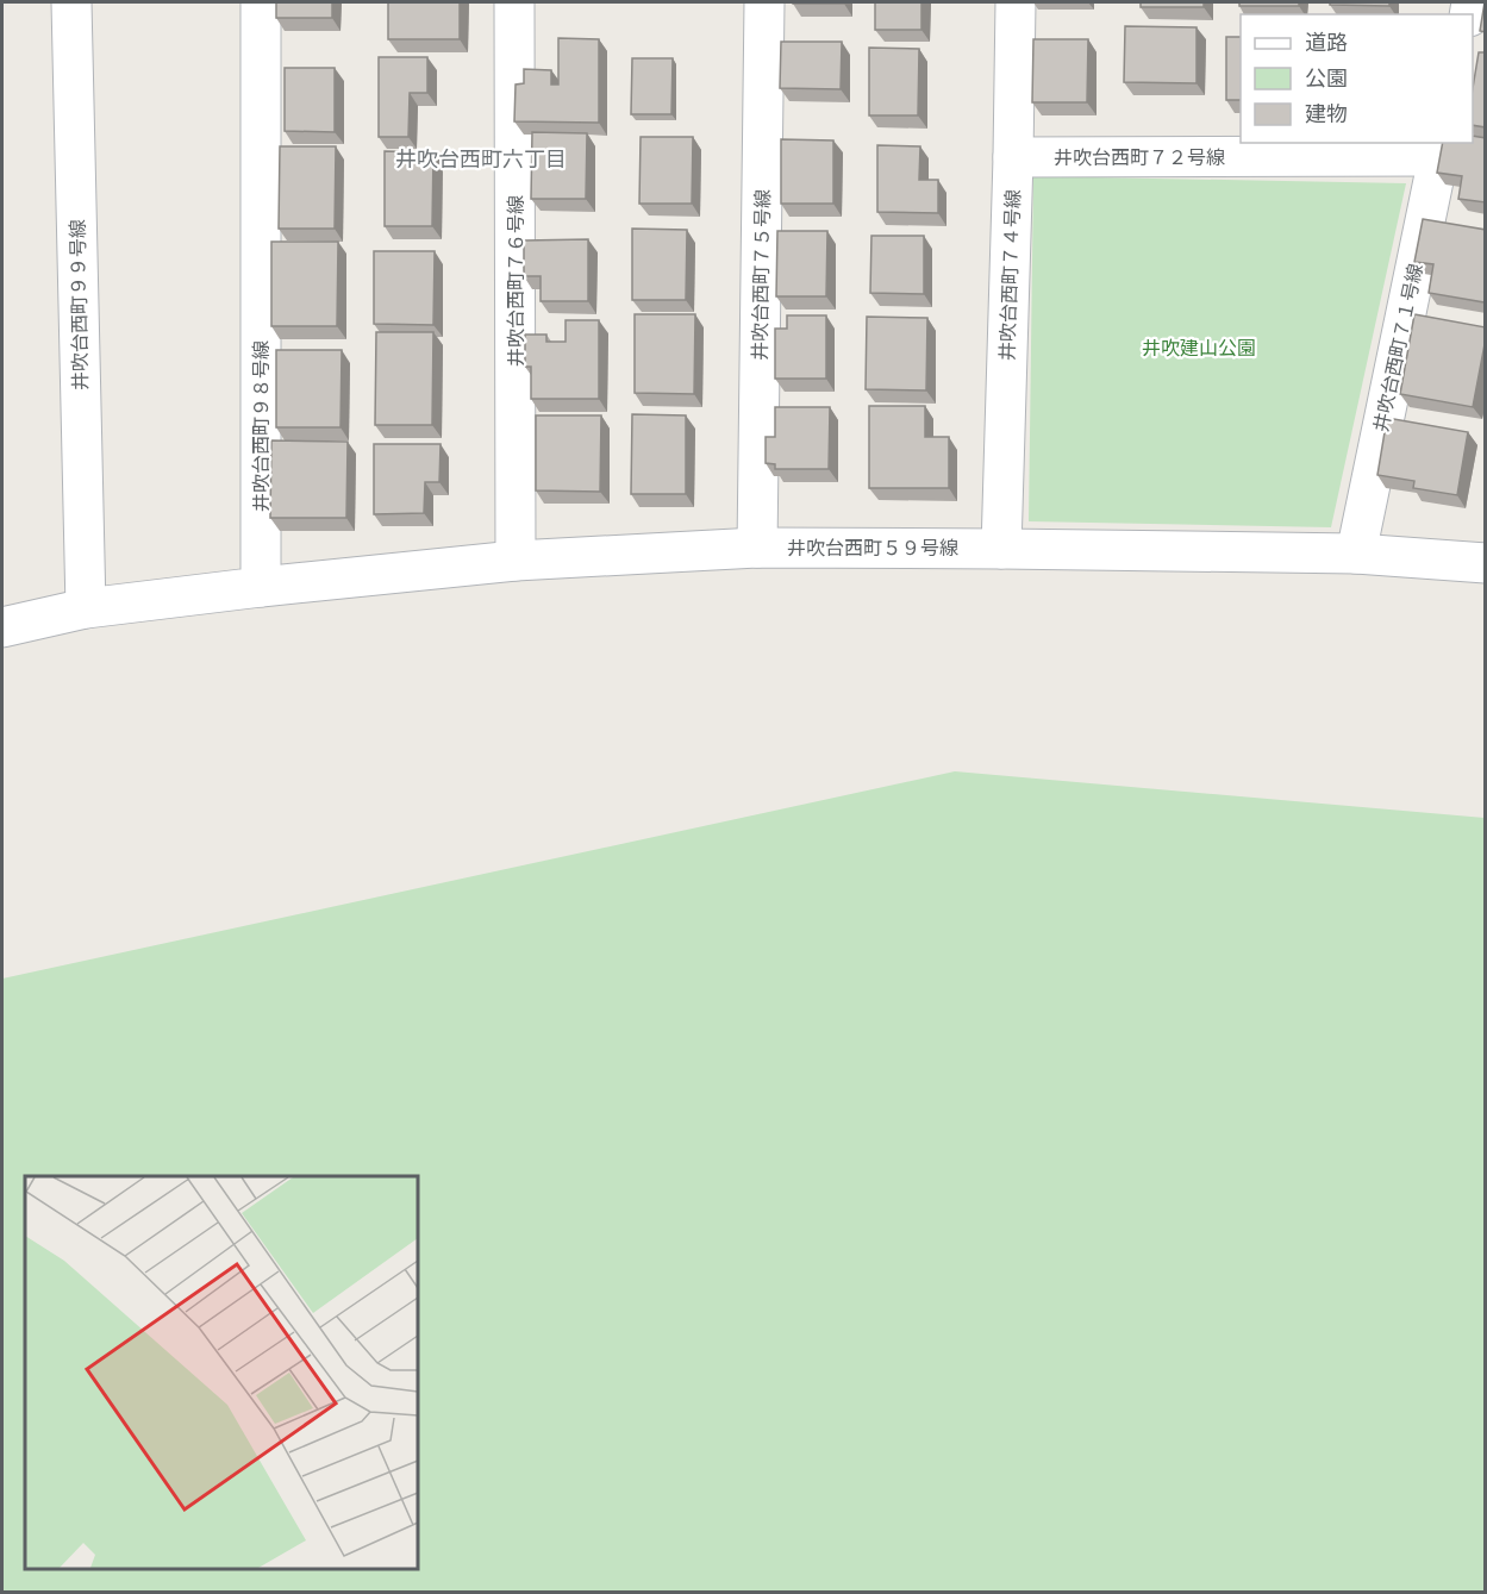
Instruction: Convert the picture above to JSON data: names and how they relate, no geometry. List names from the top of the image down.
{
  "streets": {
    "street": [
      "井吹台西町７２号線",
      "井吹台西町７５号線",
      "井吹台西町７４号線",
      "井吹台西町７６号線",
      "井吹台西町９９号線",
      "井吹台西町７１号線",
      "井吹台西町９８号線",
      "井吹台西町５９号線"
    ]
  },
  "crossings": [
    ["井吹台西町７２号線", "井吹台西町７４号線"],
    ["井吹台西町７２号線", "井吹台西町７１号線"],
    ["井吹台西町７５号線", "井吹台西町５９号線"],
    ["井吹台西町７４号線", "井吹台西町５９号線"],
    ["井吹台西町７６号線", "井吹台西町５９号線"],
    ["井吹台西町７１号線", "井吹台西町５９号線"],
    ["井吹台西町９８号線", "井吹台西町５９号線"]
  ],
  "districts": ["井吹台西町六丁目"],
  "parks": ["井吹建山公園"],
  "legend": ["道路", "公園", "建物"]
}
